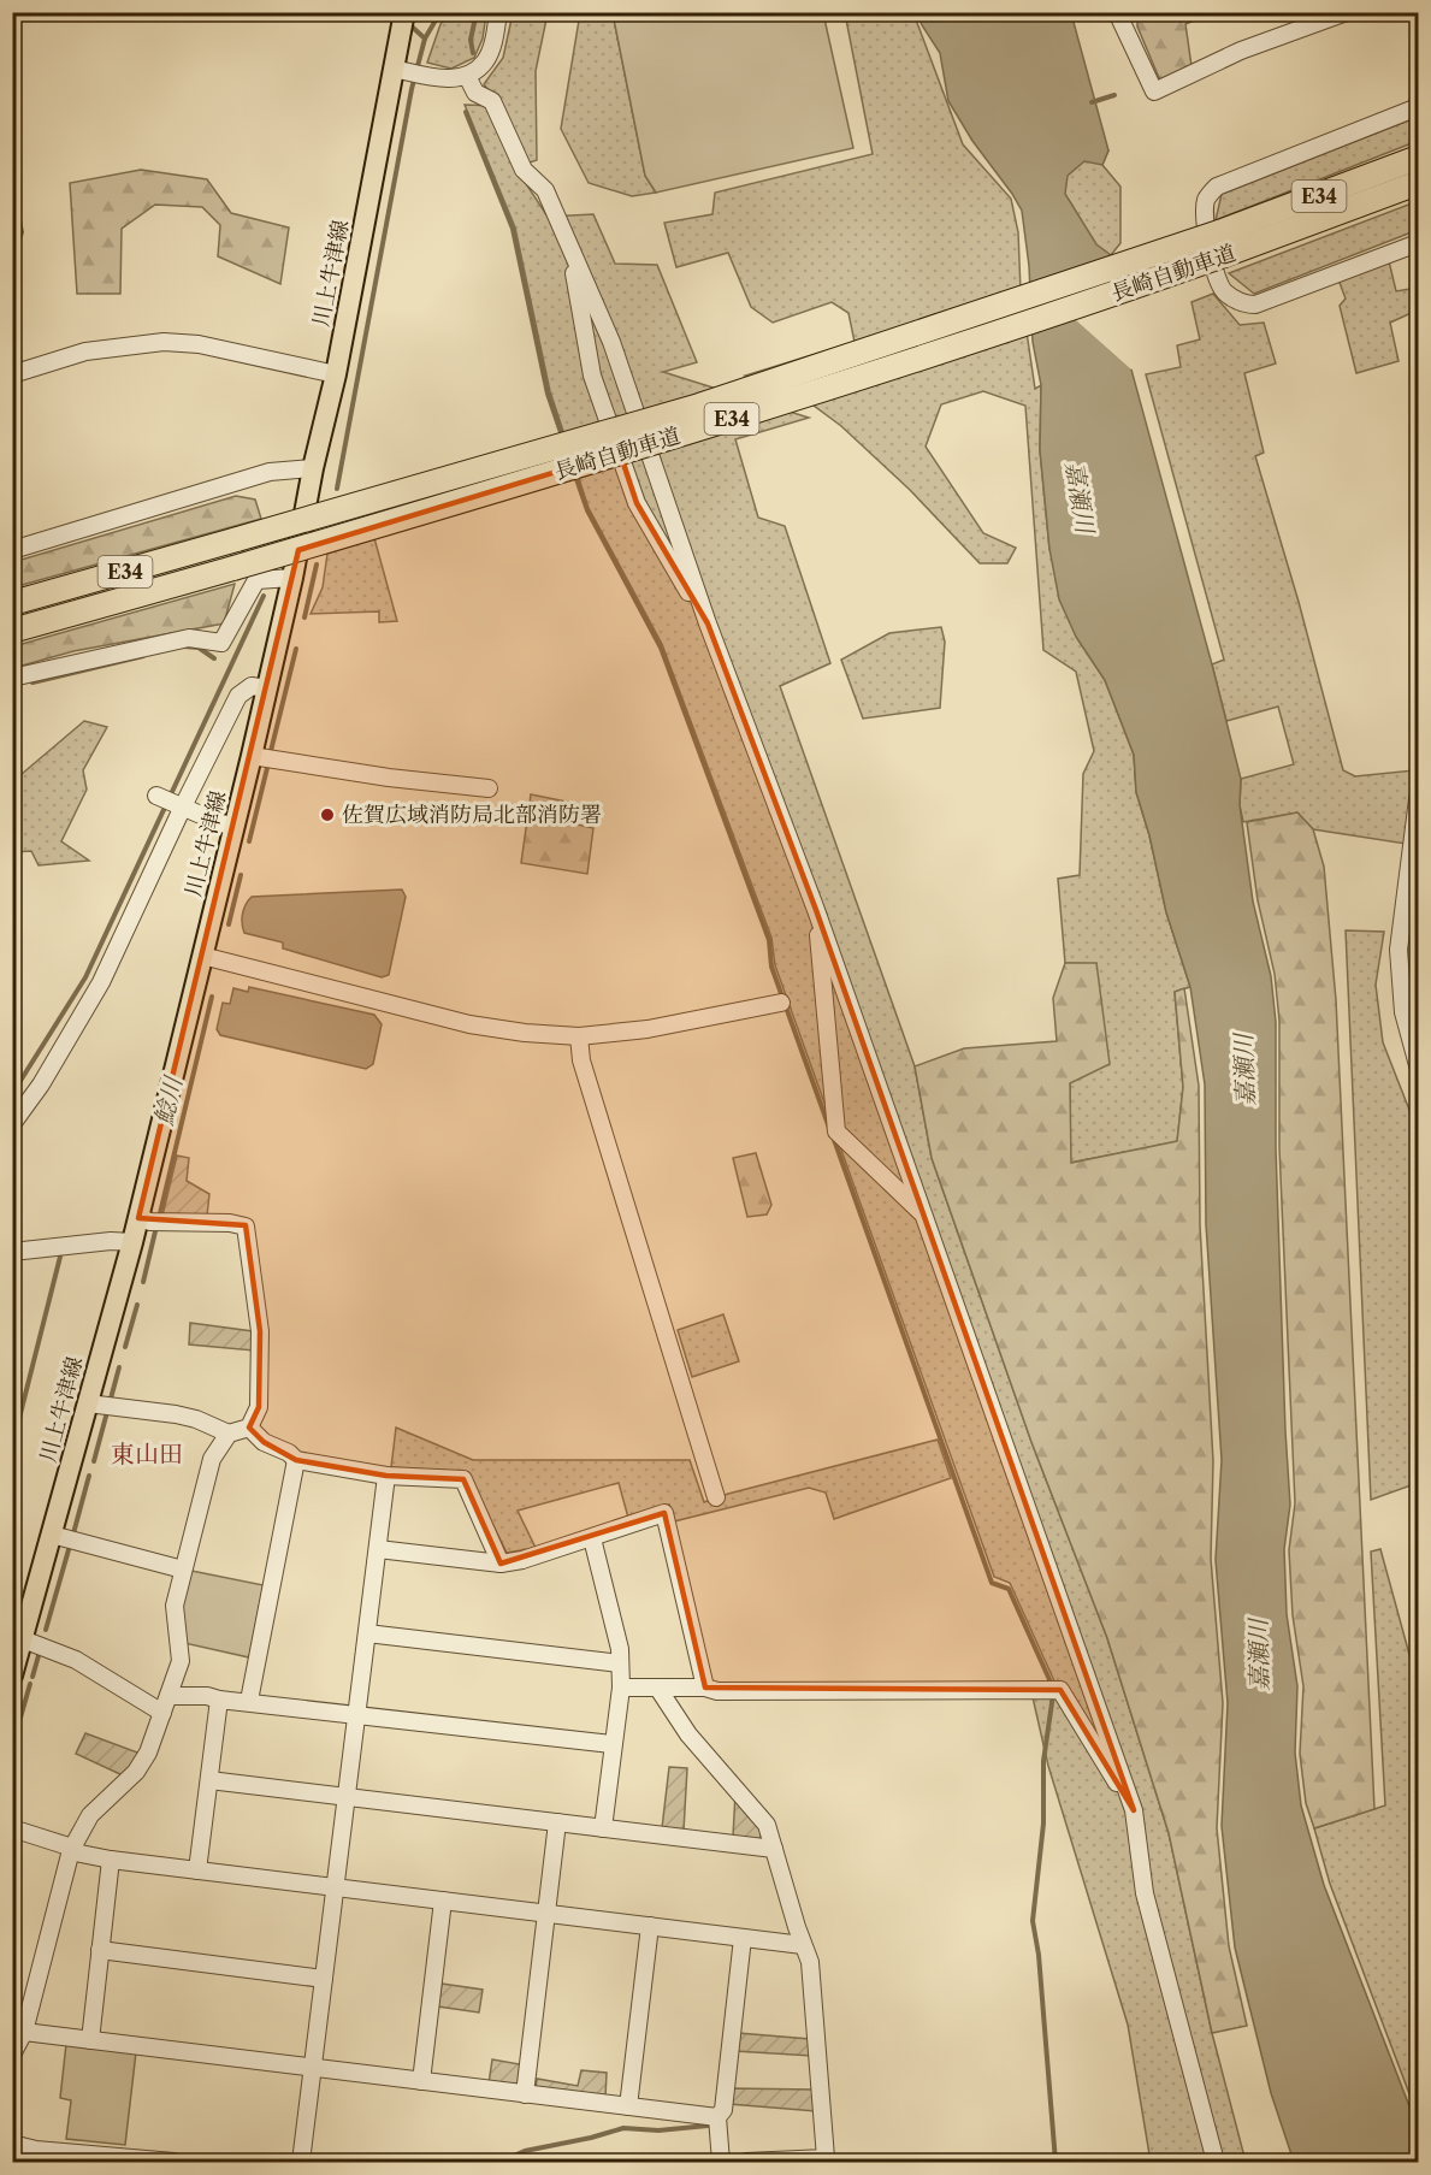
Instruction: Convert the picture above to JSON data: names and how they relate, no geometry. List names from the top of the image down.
{
  "streets": {
    "highway": ["E34", "長崎自動車道"],
    "main road": ["川上牛津線"]
  },
  "districts": ["東山田"],
  "water": ["嘉瀬川", "鯰川"],
  "places": ["佐賀広域消防局北部消防署"]
}
